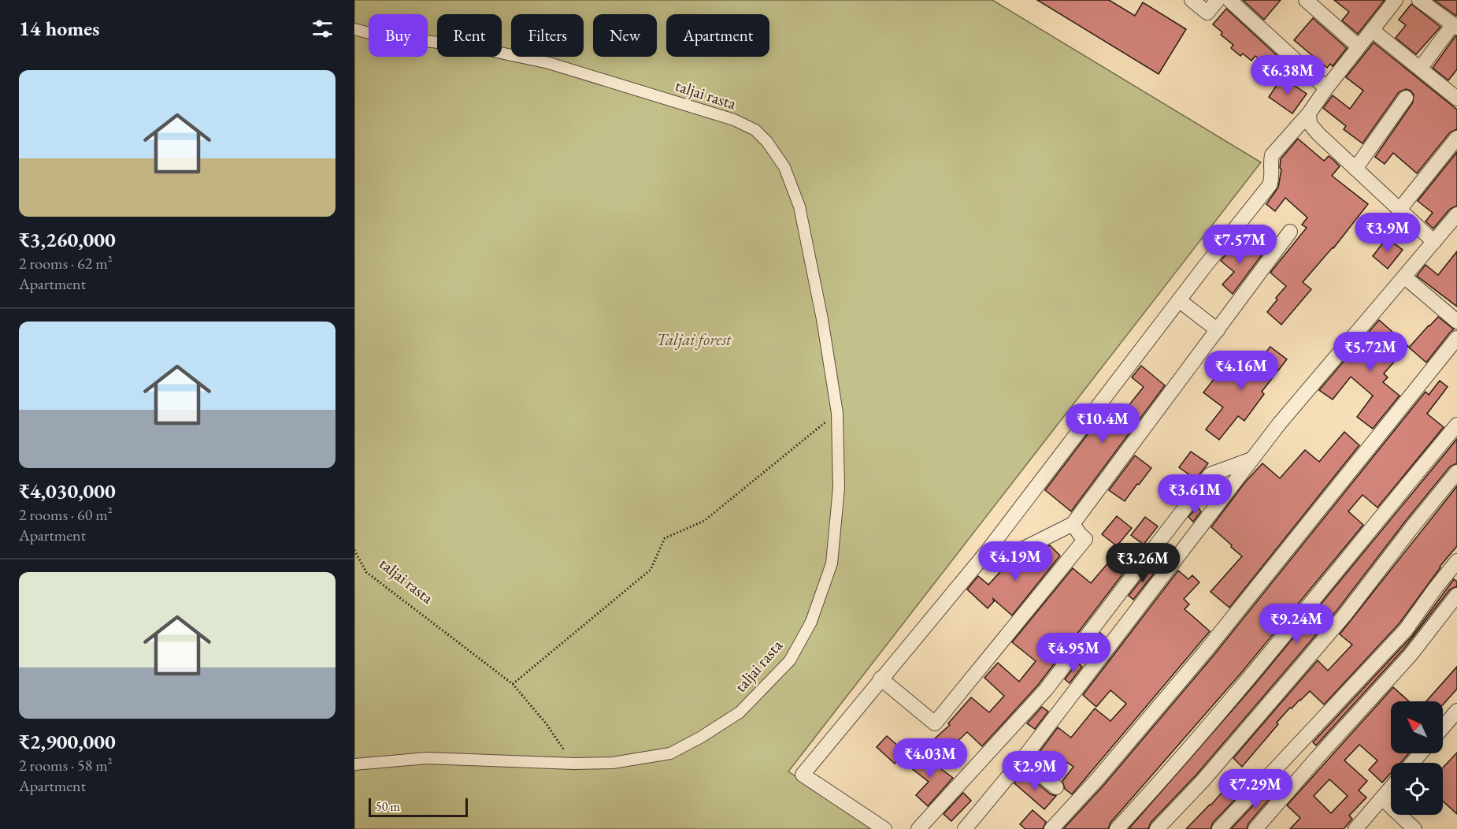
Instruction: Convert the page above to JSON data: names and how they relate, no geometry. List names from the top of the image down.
{
  "streets": {
    "street": ["taljai rasta"]
  },
  "parks": ["Taljai forest"],
  "scale_bar": "50 m",
  "north": "top left",
  "page": {
    "heading": "14 homes",
    "chip": [
      "Buy",
      "Rent",
      "Filters",
      "New",
      "Apartment"
    ],
    "price": [
      "₹6.38M",
      "₹3.9M",
      "₹7.57M",
      "₹5.72M",
      "₹4.16M",
      "₹10.4M",
      "₹3.61M",
      "₹4.19M",
      "₹3.26M",
      "₹9.24M",
      "₹4.95M",
      "₹4.03M",
      "₹2.9M",
      "₹7.29M"
    ],
    "list": [
      {
        "name": "₹3,260,000",
        "note": "2 rooms · 62 m² · Apartment"
      },
      {
        "name": "₹4,030,000",
        "note": "2 rooms · 60 m² · Apartment"
      },
      {
        "name": "₹2,900,000",
        "note": "2 rooms · 58 m² · Apartment"
      }
    ],
    "scale": "50 m"
  }
}
